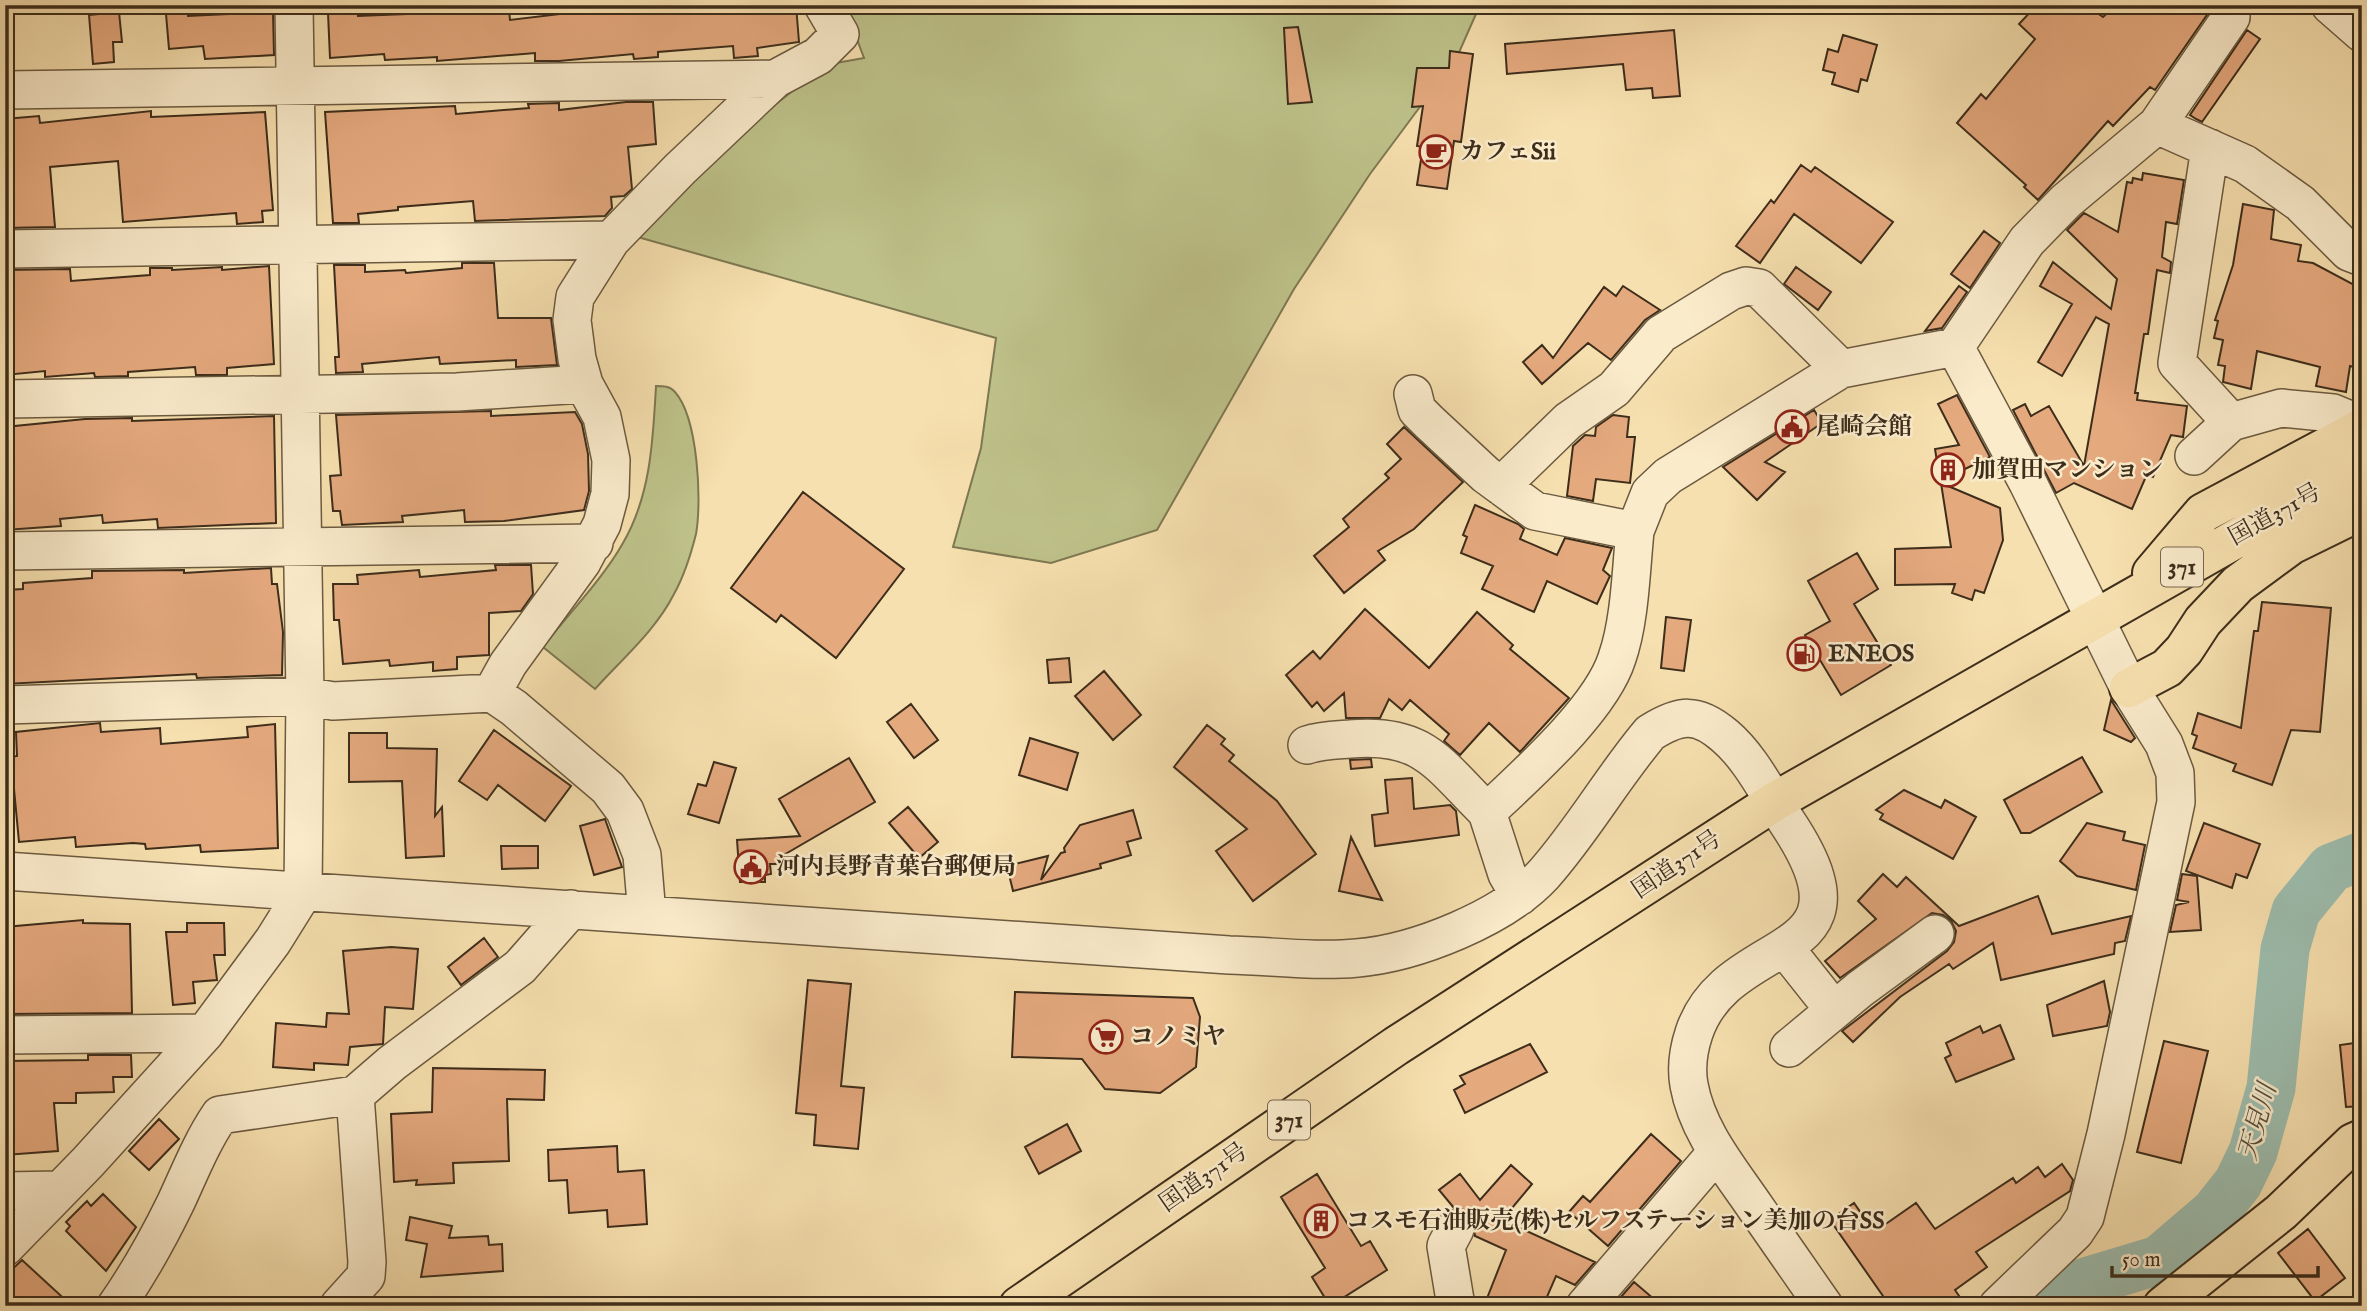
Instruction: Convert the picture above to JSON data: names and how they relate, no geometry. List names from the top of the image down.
{
  "streets": {
    "highway": ["国道371号", "371"]
  },
  "crossings": [
    ["国道371号", "371"]
  ],
  "water": ["天見川"],
  "places": {
    "cafe": ["カフェSii"],
    "public building": ["尾崎会館", "河内長野青葉台郵便局"],
    "building": ["加賀田マンション", "コスモ石油販売(株)セルフステーション美加の台SS"],
    "fuel station": ["ENEOS"],
    "supermarket": ["コノミヤ"]
  },
  "scale_bar": "50 m"
}
